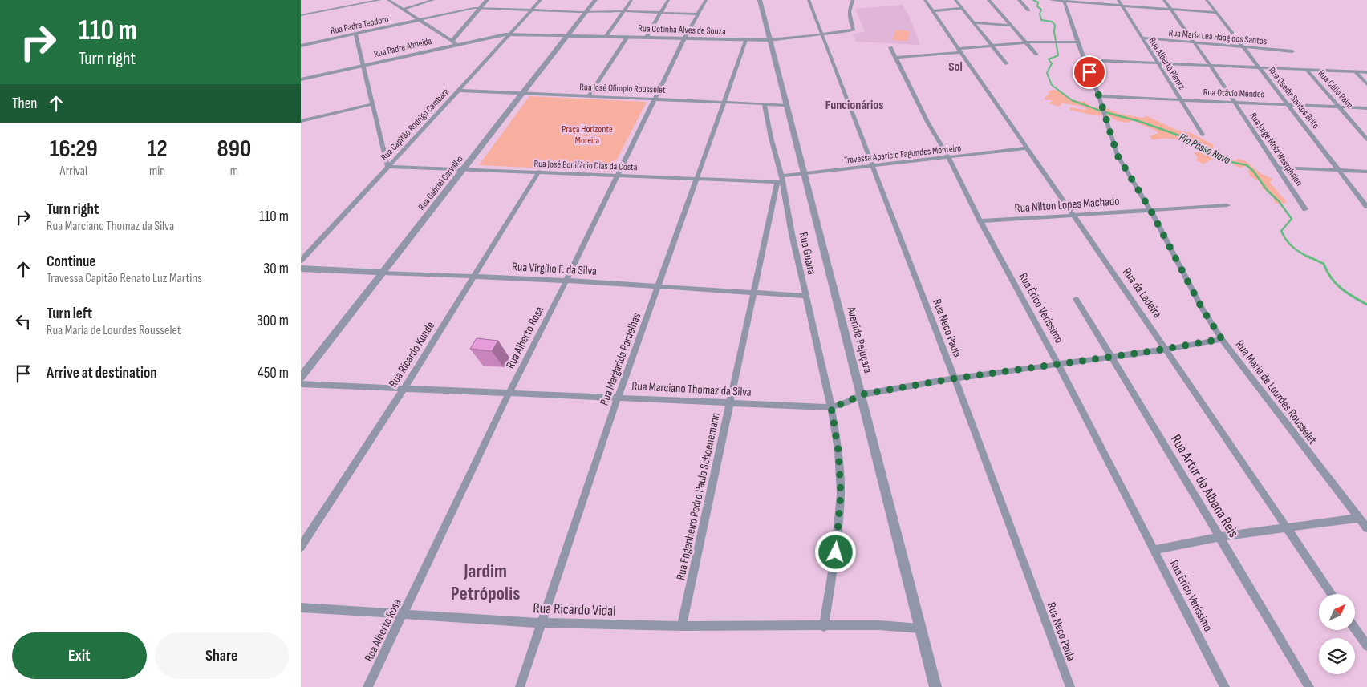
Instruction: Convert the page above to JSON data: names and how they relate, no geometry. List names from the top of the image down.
{
  "streets": {
    "street": [
      "Rua Padre Teodoro",
      "Rua Cotinha Alves de Souza",
      "Rua Maria Lea Haag dos Santos",
      "Rua Padre Almeida",
      "Rua Alberto Plentz",
      "Rua José Olímpio Rousselet",
      "Rua Célio Paim",
      "Rua Otávio Mendes",
      "Rua Osedir Santos Brito",
      "Rua Capitão Rodrigo Cambará",
      "Rua Jorge Molz Westphalen",
      "Travessa Aparício Fagundes Monteiro",
      "Rua José Bonifácio Dias da Costa",
      "Rua Gabriel Carvalho",
      "Rua Nilton Lopes Machado",
      "Rua Guaíra",
      "Rua Virgílio F. da Silva",
      "Rua da Ladeira",
      "Rua Érico Veríssimo",
      "Rua Neco Paula",
      "Rua Alberto Rosa",
      "Avenida Pejuçara",
      "Rua Ricardo Kunde",
      "Rua Margarida Pardelhas",
      "Rua Marciano Thomaz da Silva",
      "Rua Maria de Lourdes Rousselet",
      "Rua Artur de Albana Reis",
      "Rua Engenheiro Pedro Paulo Schoenemann",
      "Rua Ricardo Vidal"
    ]
  },
  "crossings": [
    ["Rua Cotinha Alves de Souza", "Rua Padre Almeida"],
    ["Rua Cotinha Alves de Souza", "Rua Capitão Rodrigo Cambará"],
    ["Rua Cotinha Alves de Souza", "Rua Gabriel Carvalho"],
    ["Rua Cotinha Alves de Souza", "Rua Neco Paula"],
    ["Rua Cotinha Alves de Souza", "Rua Alberto Rosa"],
    ["Rua Cotinha Alves de Souza", "Avenida Pejuçara"],
    ["Rua Cotinha Alves de Souza", "Rua Margarida Pardelhas"],
    ["Rua Maria Lea Haag dos Santos", "Rua Alberto Plentz"],
    ["Rua Maria Lea Haag dos Santos", "Rua Osedir Santos Brito"],
    ["Rua Maria Lea Haag dos Santos", "Rua Jorge Molz Westphalen"],
    ["Rua Padre Almeida", "Rua Capitão Rodrigo Cambará"],
    ["Rua Alberto Plentz", "Rua Otávio Mendes"],
    ["Rua José Olímpio Rousselet", "Rua Capitão Rodrigo Cambará"],
    ["Rua José Olímpio Rousselet", "Rua Gabriel Carvalho"],
    ["Rua José Olímpio Rousselet", "Rua Guaíra"],
    ["Rua José Olímpio Rousselet", "Rua Alberto Rosa"],
    ["Rua José Olímpio Rousselet", "Avenida Pejuçara"],
    ["Rua José Olímpio Rousselet", "Rua Margarida Pardelhas"],
    ["Rua Célio Paim", "Rua Otávio Mendes"],
    ["Rua Otávio Mendes", "Rua Osedir Santos Brito"],
    ["Rua Otávio Mendes", "Rua Jorge Molz Westphalen"],
    ["Rua Otávio Mendes", "Rua Maria de Lourdes Rousselet"],
    ["Rua Capitão Rodrigo Cambará", "Rua José Bonifácio Dias da Costa"],
    ["Travessa Aparício Fagundes Monteiro", "Rua José Bonifácio Dias da Costa"],
    ["Travessa Aparício Fagundes Monteiro", "Rua Guaíra"],
    ["Travessa Aparício Fagundes Monteiro", "Rua da Ladeira"],
    ["Travessa Aparício Fagundes Monteiro", "Rua Érico Veríssimo"],
    ["Travessa Aparício Fagundes Monteiro", "Rua Neco Paula"],
    ["Travessa Aparício Fagundes Monteiro", "Avenida Pejuçara"],
    ["Travessa Aparício Fagundes Monteiro", "Rua Engenheiro Pedro Paulo Schoenemann"],
    ["Rua José Bonifácio Dias da Costa", "Rua Gabriel Carvalho"],
    ["Rua José Bonifácio Dias da Costa", "Rua Guaíra"],
    ["Rua José Bonifácio Dias da Costa", "Rua Alberto Rosa"],
    ["Rua José Bonifácio Dias da Costa", "Rua Ricardo Kunde"],
    ["Rua José Bonifácio Dias da Costa", "Rua Margarida Pardelhas"],
    ["Rua José Bonifácio Dias da Costa", "Rua Engenheiro Pedro Paulo Schoenemann"],
    ["Rua Gabriel Carvalho", "Rua Virgílio F. da Silva"],
    ["Rua Nilton Lopes Machado", "Rua da Ladeira"],
    ["Rua Nilton Lopes Machado", "Rua Érico Veríssimo"],
    ["Rua Nilton Lopes Machado", "Rua Maria de Lourdes Rousselet"],
    ["Rua Guaíra", "Rua Virgílio F. da Silva"],
    ["Rua Guaíra", "Rua Marciano Thomaz da Silva"],
    ["Rua Guaíra", "Rua Engenheiro Pedro Paulo Schoenemann"],
    ["Rua Guaíra", "Rua Ricardo Vidal"],
    ["Rua Virgílio F. da Silva", "Rua Alberto Rosa"],
    ["Rua Virgílio F. da Silva", "Rua Ricardo Kunde"],
    ["Rua Virgílio F. da Silva", "Rua Margarida Pardelhas"],
    ["Rua Virgílio F. da Silva", "Rua Engenheiro Pedro Paulo Schoenemann"],
    ["Rua da Ladeira", "Rua Marciano Thomaz da Silva"],
    ["Rua Érico Veríssimo", "Rua Marciano Thomaz da Silva"],
    ["Rua Neco Paula", "Rua Marciano Thomaz da Silva"],
    ["Rua Alberto Rosa", "Rua Marciano Thomaz da Silva"],
    ["Rua Alberto Rosa", "Rua Ricardo Vidal"],
    ["Avenida Pejuçara", "Rua Marciano Thomaz da Silva"],
    ["Rua Ricardo Kunde", "Rua Marciano Thomaz da Silva"],
    ["Rua Margarida Pardelhas", "Rua Marciano Thomaz da Silva"],
    ["Rua Margarida Pardelhas", "Rua Ricardo Vidal"],
    ["Rua Marciano Thomaz da Silva", "Rua Maria de Lourdes Rousselet"],
    ["Rua Marciano Thomaz da Silva", "Rua Artur de Albana Reis"],
    ["Rua Marciano Thomaz da Silva", "Rua Engenheiro Pedro Paulo Schoenemann"],
    ["Rua Engenheiro Pedro Paulo Schoenemann", "Rua Ricardo Vidal"]
  ],
  "districts": ["Sol", "Funcionários", "Jardim Petrópolis"],
  "water": ["Rio Passo Novo"],
  "parks": ["Praça Horizonte Moreira"],
  "north": "top right",
  "page": {
    "turn": ["110 m", "Turn right"],
    "then": "Then",
    "eta": [
      "16:29",
      "Arrival",
      "12",
      "min",
      "890",
      "m"
    ],
    "list": [
      {
        "name": "Turn right",
        "note": "Rua Marciano Thomaz da Silva",
        "value": "110 m"
      },
      {
        "name": "Continue",
        "note": "Travessa Capitão Renato Luz Martins",
        "value": "30 m"
      },
      {
        "name": "Turn left",
        "note": "Rua Maria de Lourdes Rousselet",
        "value": "300 m"
      },
      {
        "name": "Arrive at destination",
        "value": "450 m"
      }
    ],
    "buttons": ["Exit", "Share"]
  }
}
